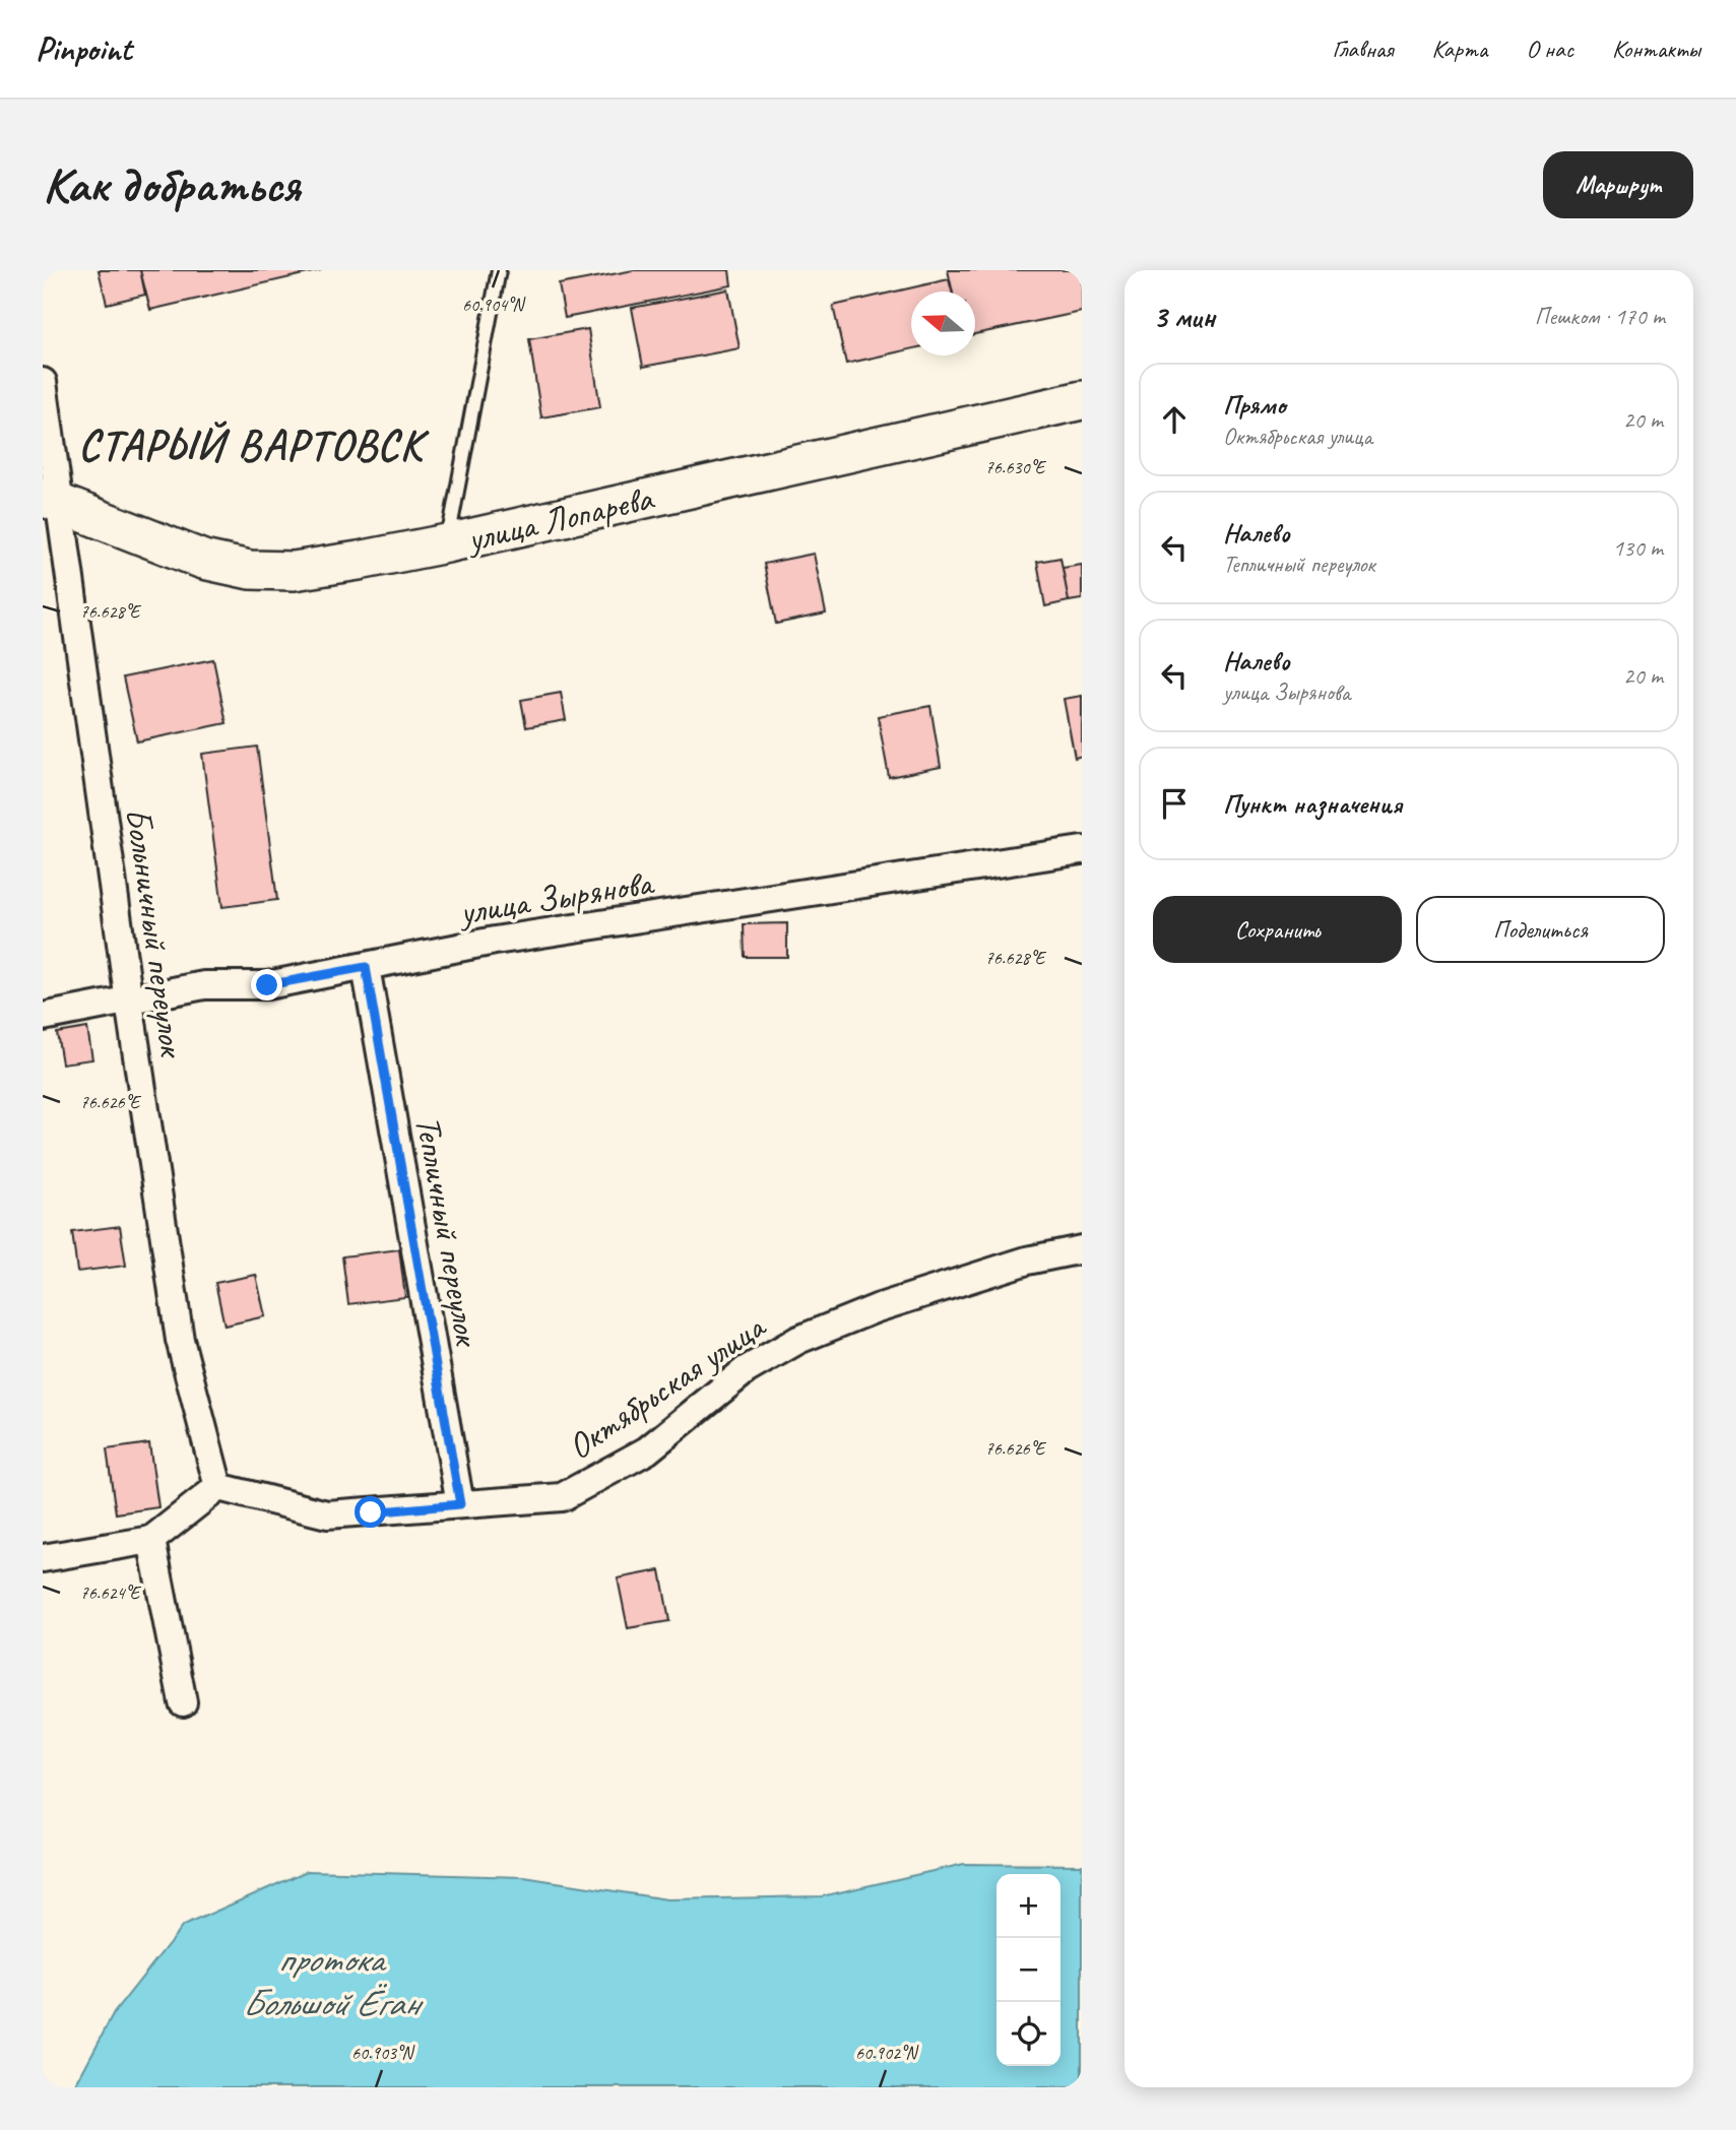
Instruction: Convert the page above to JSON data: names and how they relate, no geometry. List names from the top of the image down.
{
  "streets": {
    "main road": ["улица Лопарева"],
    "street": [
      "улица Зырянова",
      "Больничный переулок",
      "Тепличный переулок",
      "Октябрьская улица"
    ]
  },
  "crossings": [
    ["улица Лопарева", "Больничный переулок"],
    ["улица Зырянова", "Больничный переулок"],
    ["улица Зырянова", "Тепличный переулок"],
    ["Больничный переулок", "Октябрьская улица"],
    ["Тепличный переулок", "Октябрьская улица"]
  ],
  "districts": ["СТАРЫЙ ВАРТОВСК"],
  "water": ["протока Большой Ёган"],
  "north": "left",
  "page": {
    "header": "Pinpoint",
    "nav": [
      "Главная",
      "Карта",
      "О нас",
      "Контакты"
    ],
    "buttons": [
      "Маршрут",
      ["Сохранить", "Поделиться"]
    ],
    "title": "Как добраться",
    "heading": ["3 мин", "Пешком · 170 m"],
    "list": [
      ["Прямо", "Октябрьская улица", "20 m"],
      ["Налево", "Тепличный переулок", "130 m"],
      ["Налево", "улица Зырянова", "20 m"],
      "Пункт назначения"
    ],
    "map_buttons": ["+", "−"]
  },
  "coordinates": [
    "60.904°N",
    "76.630°E",
    "76.628°E",
    "76.626°E",
    "76.624°E",
    "60.903°N",
    "60.902°N"
  ]
}
